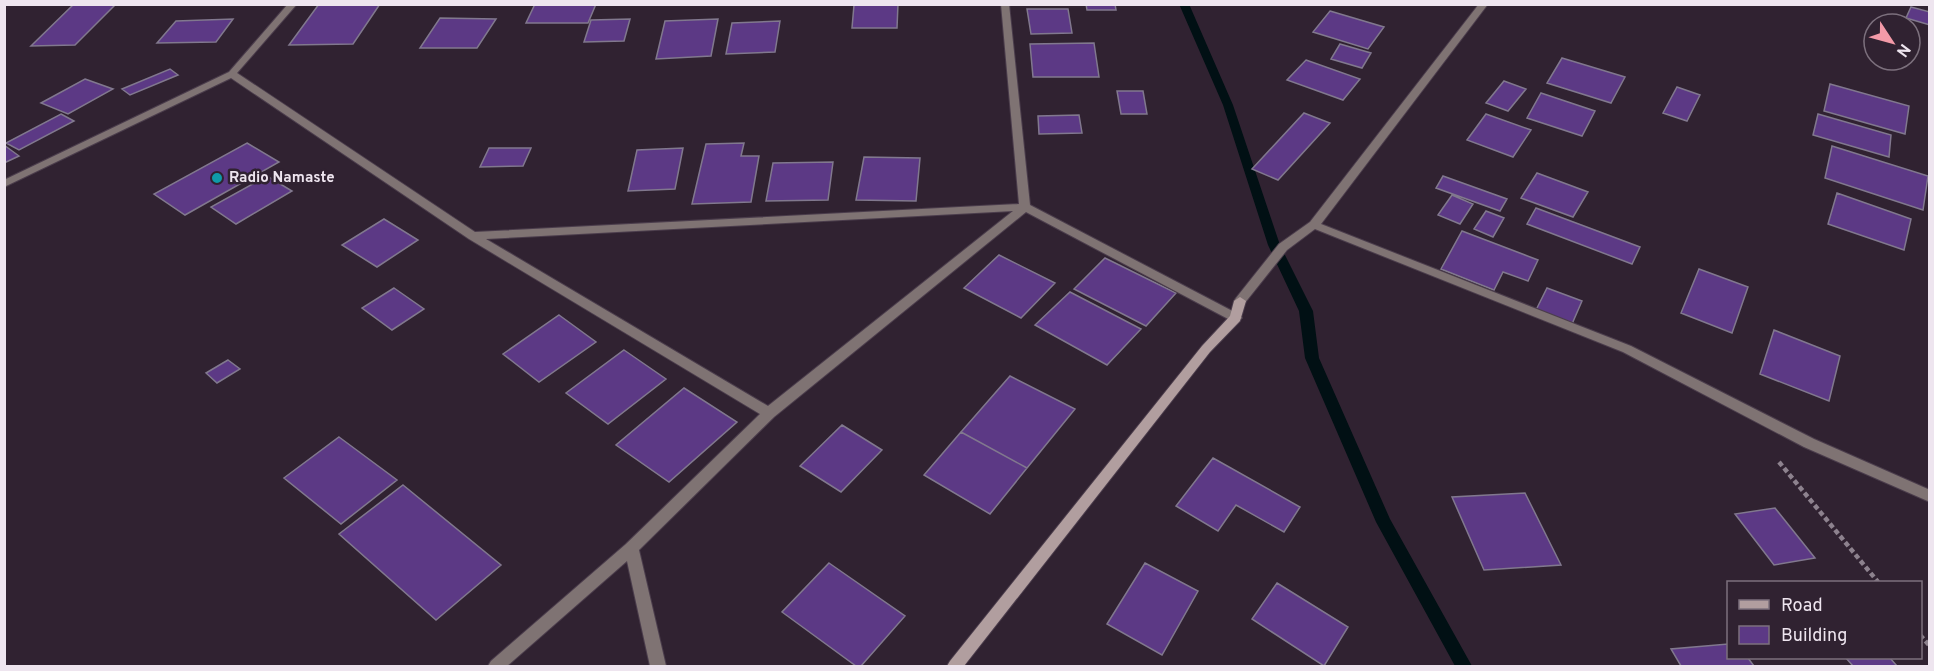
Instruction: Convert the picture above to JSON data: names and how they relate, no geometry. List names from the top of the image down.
{
  "places": ["Radio Namaste"],
  "legend": ["Road", "Building"],
  "north": "bottom right"
}
